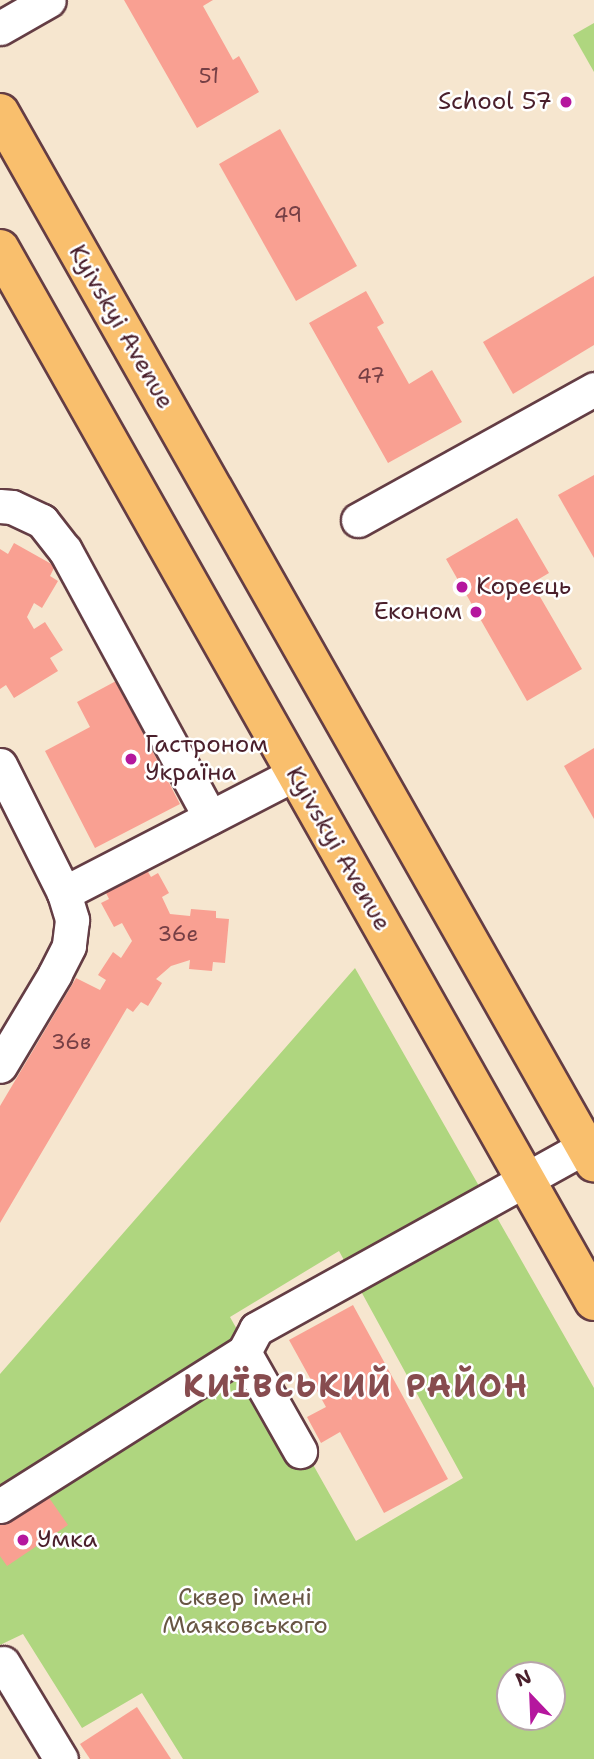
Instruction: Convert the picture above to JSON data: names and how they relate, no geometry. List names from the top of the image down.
{
  "streets": {
    "main road": ["Kyivskyi Avenue"]
  },
  "districts": ["КИЇВСЬКИЙ РАЙОН"],
  "parks": ["Сквер імені Маяковського"],
  "places": [
    "School 57",
    "Кореєць",
    "Економ",
    "Гастроном Україна",
    "Умка"
  ],
  "house_numbers": [
    "51",
    "49",
    "47",
    "36е",
    "36в"
  ],
  "north": "top left"
}
